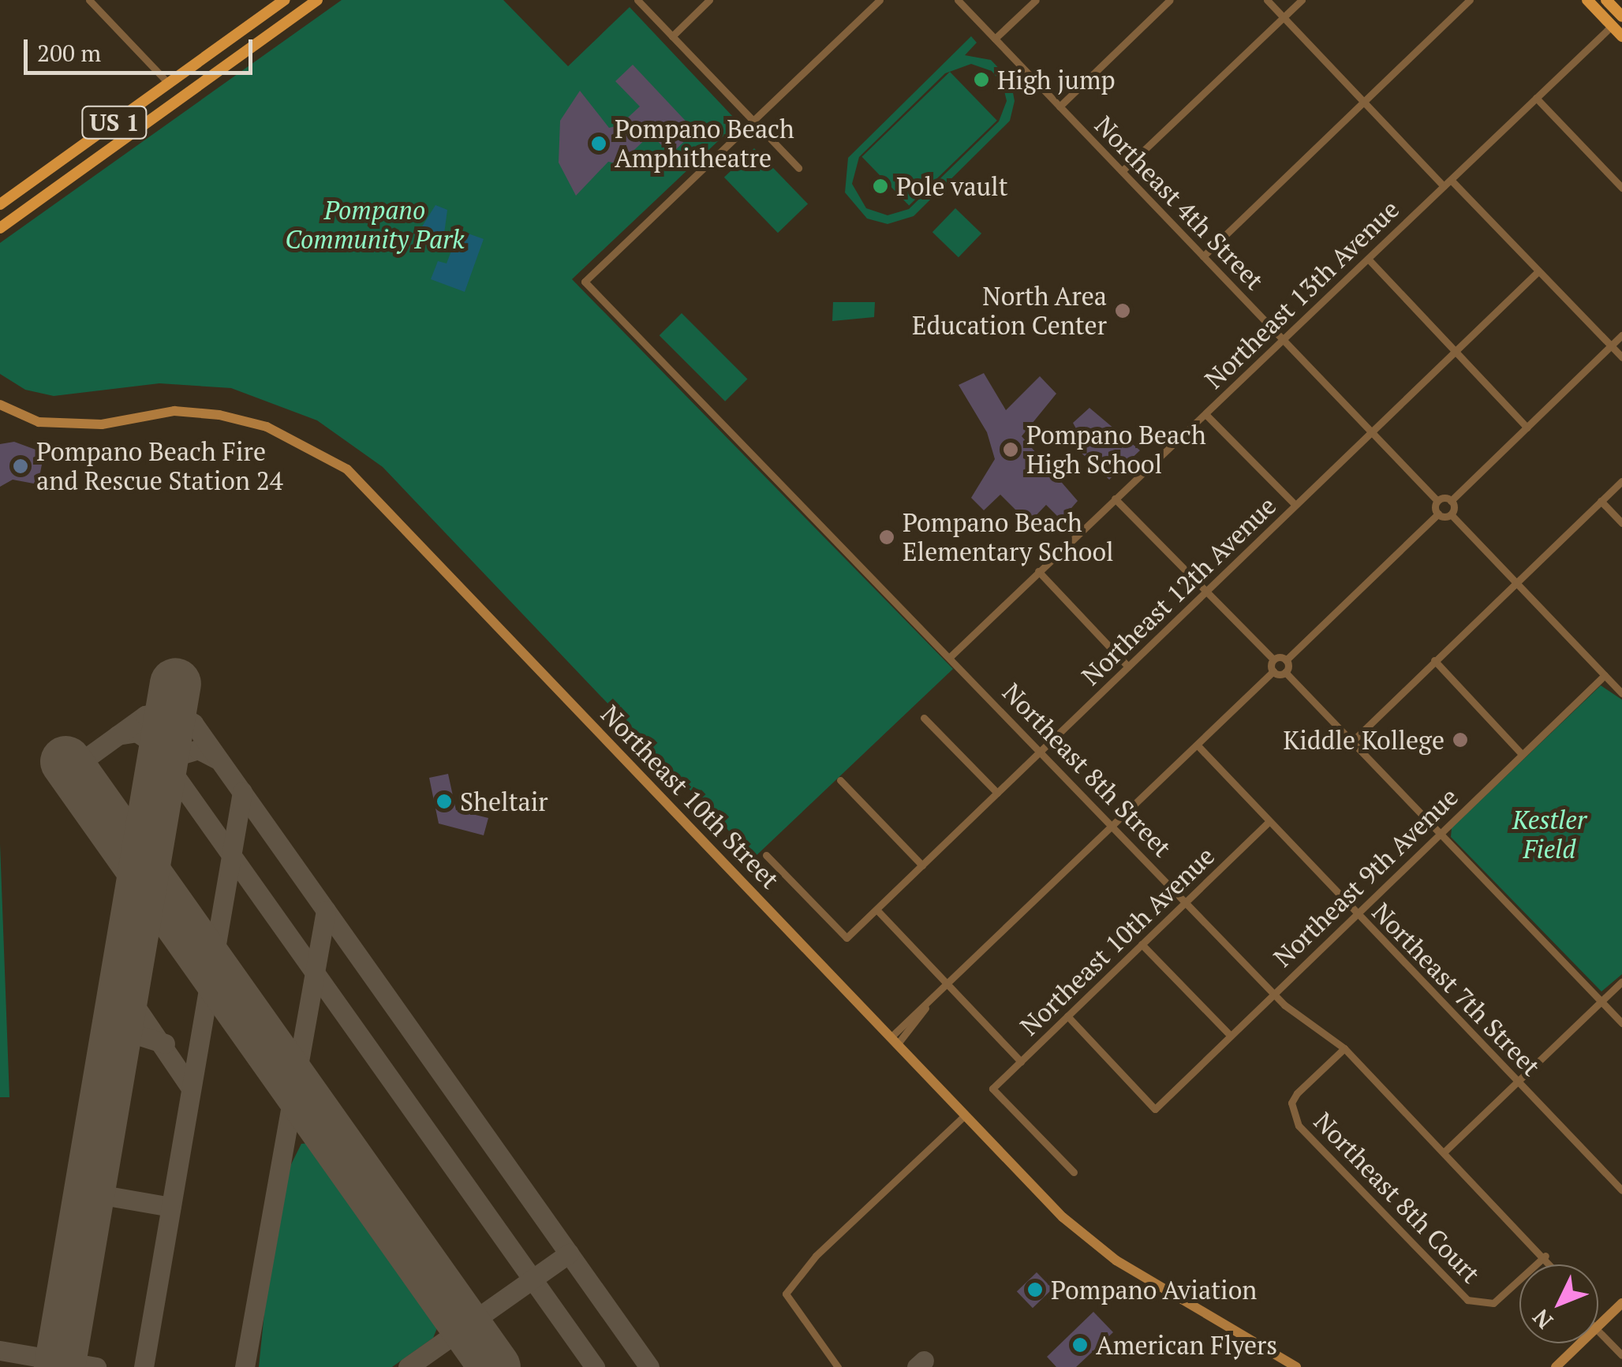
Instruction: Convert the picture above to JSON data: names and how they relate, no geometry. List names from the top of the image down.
{
  "streets": {
    "main road": ["US 1"],
    "street": [
      "Northeast 4th Street",
      "Northeast 13th Avenue",
      "Northeast 12th Avenue",
      "Northeast 8th Street",
      "Northeast 10th Street",
      "Northeast 9th Avenue",
      "Northeast 10th Avenue",
      "Northeast 7th Street",
      "Northeast 8th Court"
    ]
  },
  "crossings": [
    ["Northeast 4th Street", "Northeast 13th Avenue"],
    ["Northeast 4th Street", "Northeast 12th Avenue"],
    ["Northeast 13th Avenue", "Northeast 8th Street"],
    ["Northeast 12th Avenue", "Northeast 8th Street"],
    ["Northeast 8th Street", "Northeast 9th Avenue"],
    ["Northeast 8th Street", "Northeast 10th Avenue"],
    ["Northeast 8th Street", "Northeast 8th Court"],
    ["Northeast 9th Avenue", "Northeast 10th Avenue"],
    ["Northeast 9th Avenue", "Northeast 7th Street"],
    ["Northeast 10th Avenue", "Northeast 7th Street"]
  ],
  "parks": ["Pompano Community Park", "Kestler Field"],
  "places": [
    "High jump",
    "Pompano Beach Amphitheatre",
    "Pole vault",
    "North Area Education Center",
    "Pompano Beach High School",
    "Pompano Beach Fire and Rescue Station 24",
    "Pompano Beach Elementary School",
    "Kiddle Kollege",
    "Sheltair",
    "Pompano Aviation",
    "American Flyers"
  ],
  "scale_bar": "200 m",
  "north": "bottom left"
}
